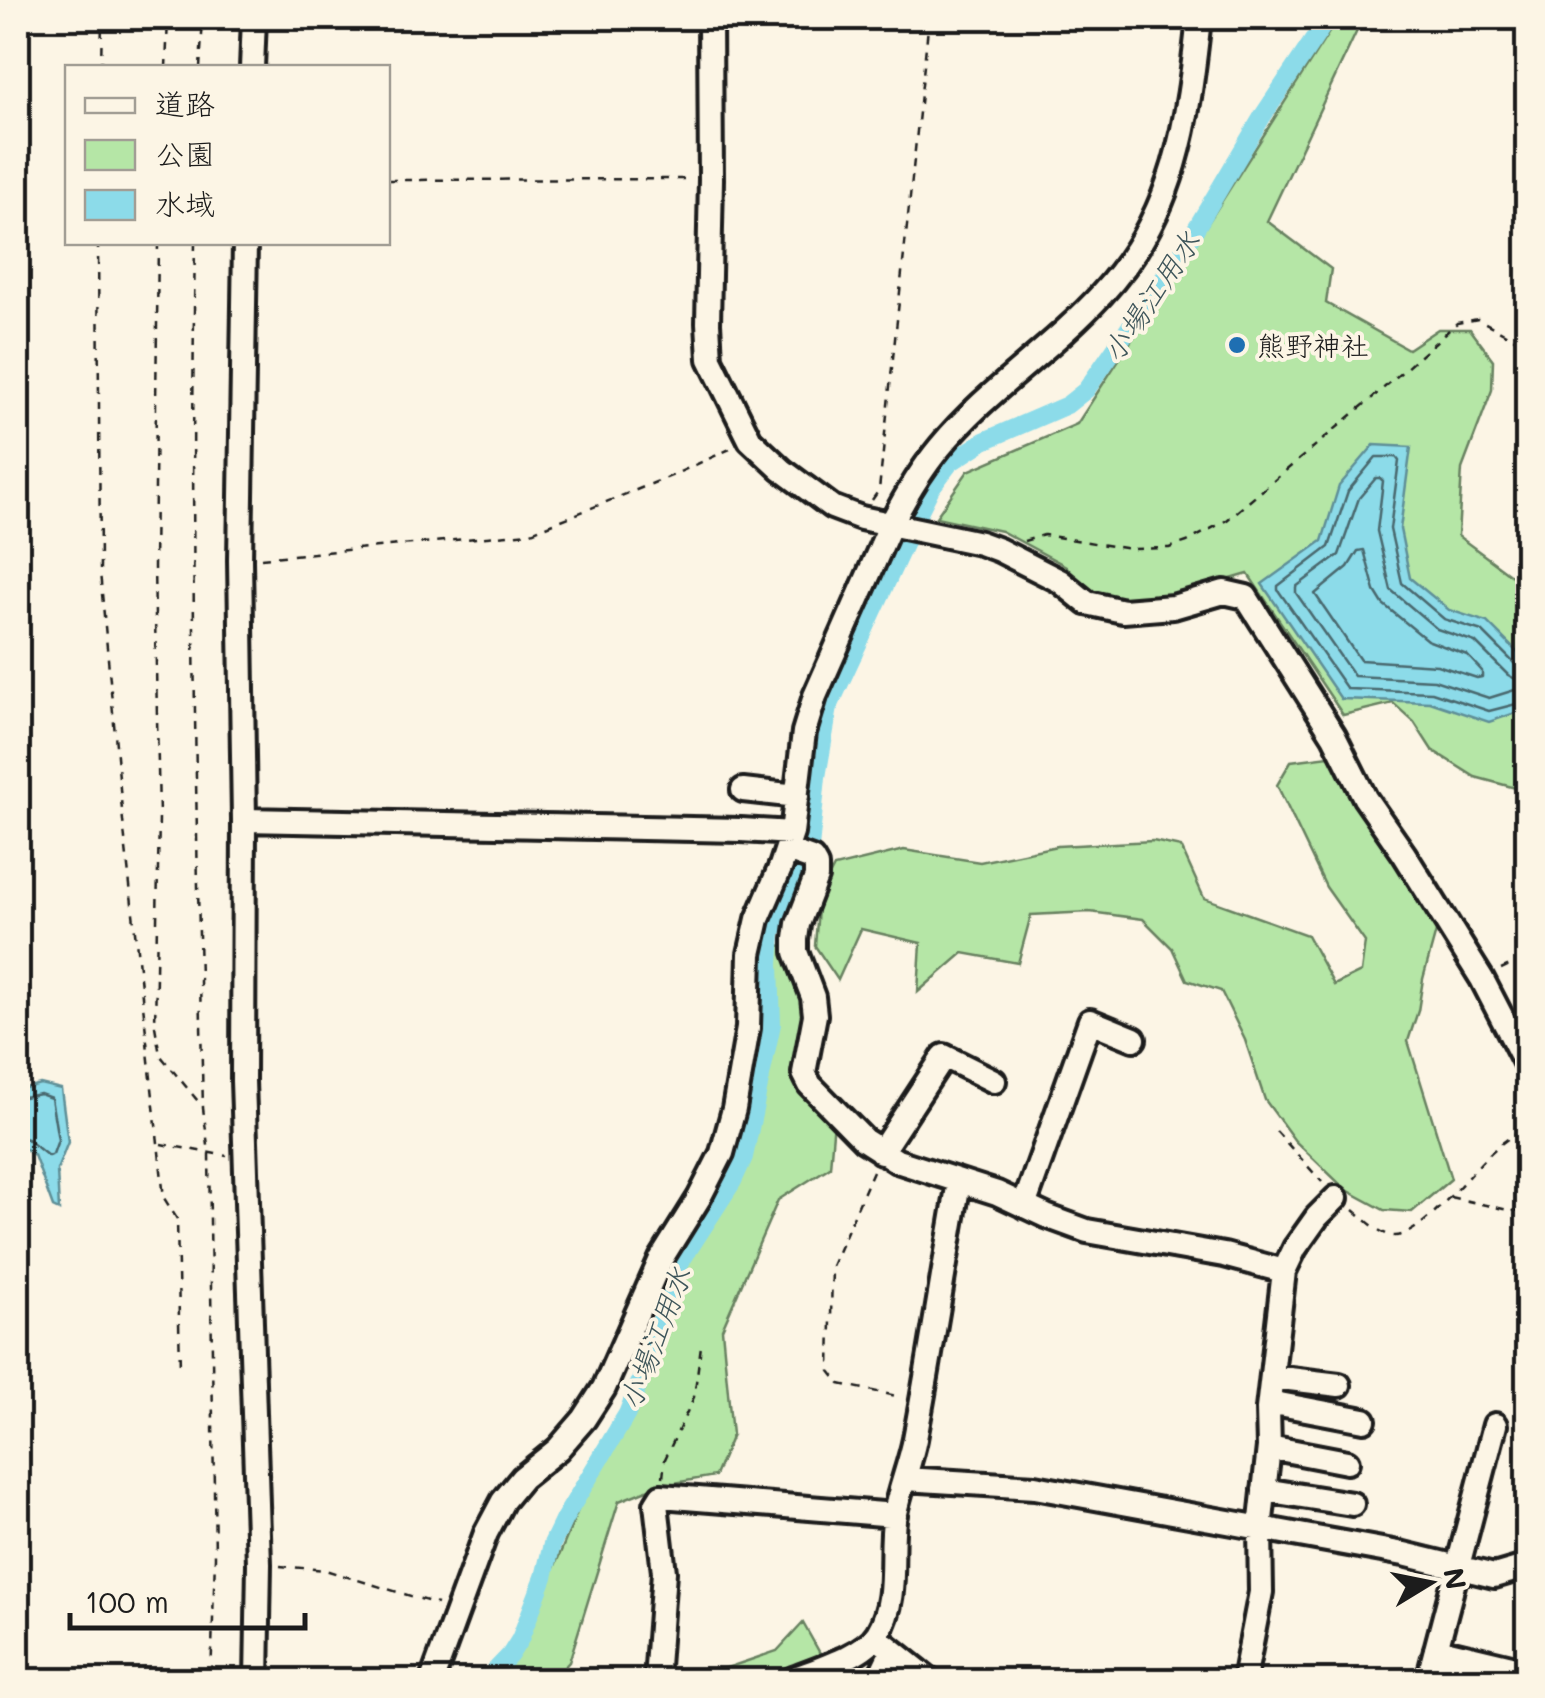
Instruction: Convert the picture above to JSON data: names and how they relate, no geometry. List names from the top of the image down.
{
  "water": ["小場江用水"],
  "places": ["熊野神社"],
  "legend": ["道路", "公園", "水域"],
  "scale_bar": "100 m",
  "north": "right"
}
